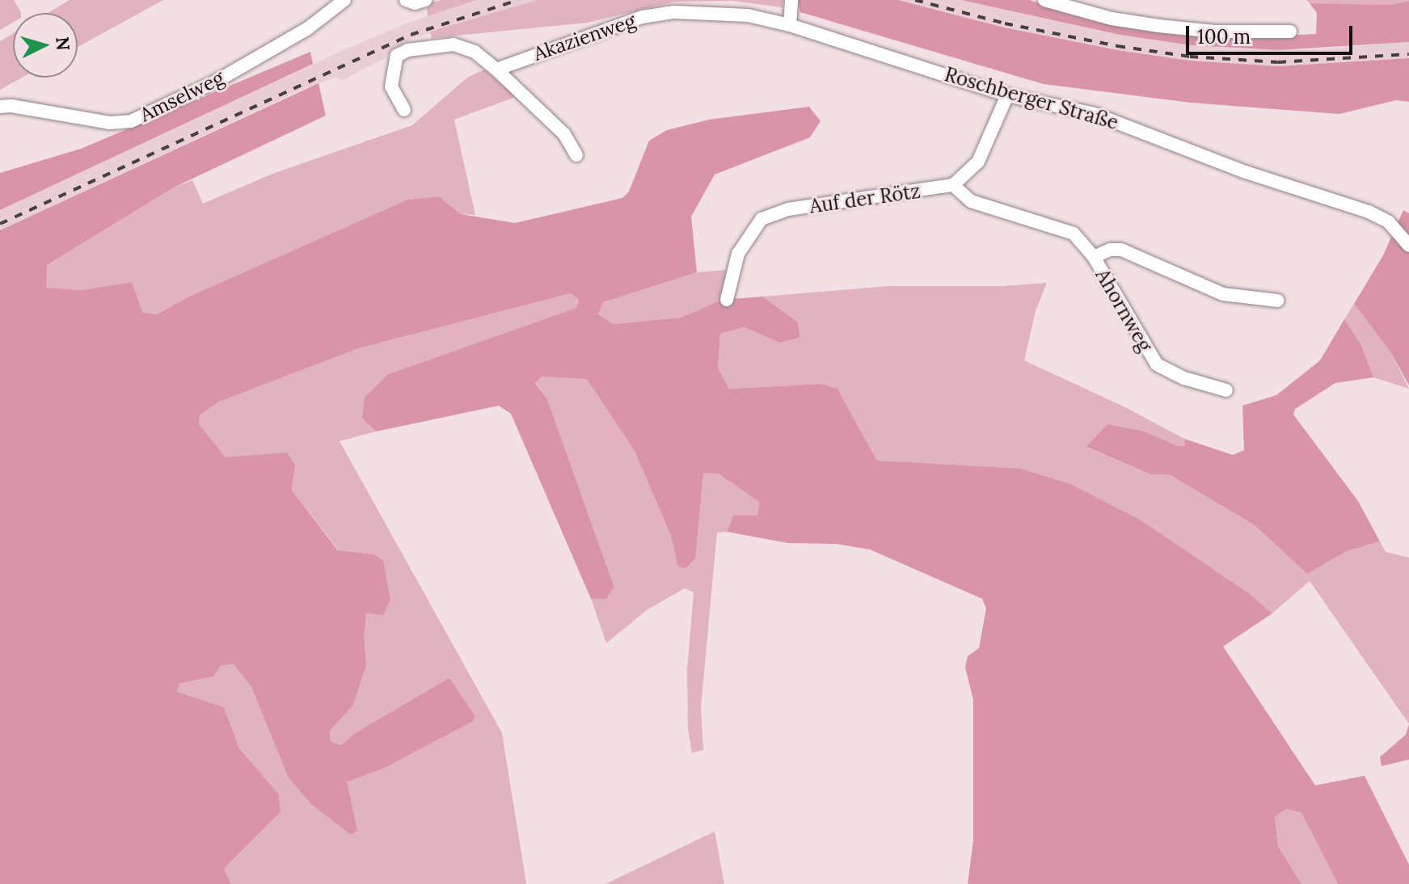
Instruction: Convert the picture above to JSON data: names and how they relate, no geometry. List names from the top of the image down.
{
  "streets": {
    "street": [
      "Akazienweg",
      "Amselweg",
      "Roschberger Straße",
      "Auf der Rötz",
      "Ahornweg"
    ]
  },
  "crossings": [
    ["Akazienweg", "Roschberger Straße"],
    ["Auf der Rötz", "Ahornweg"]
  ],
  "scale_bar": "100 m",
  "north": "right"
}
